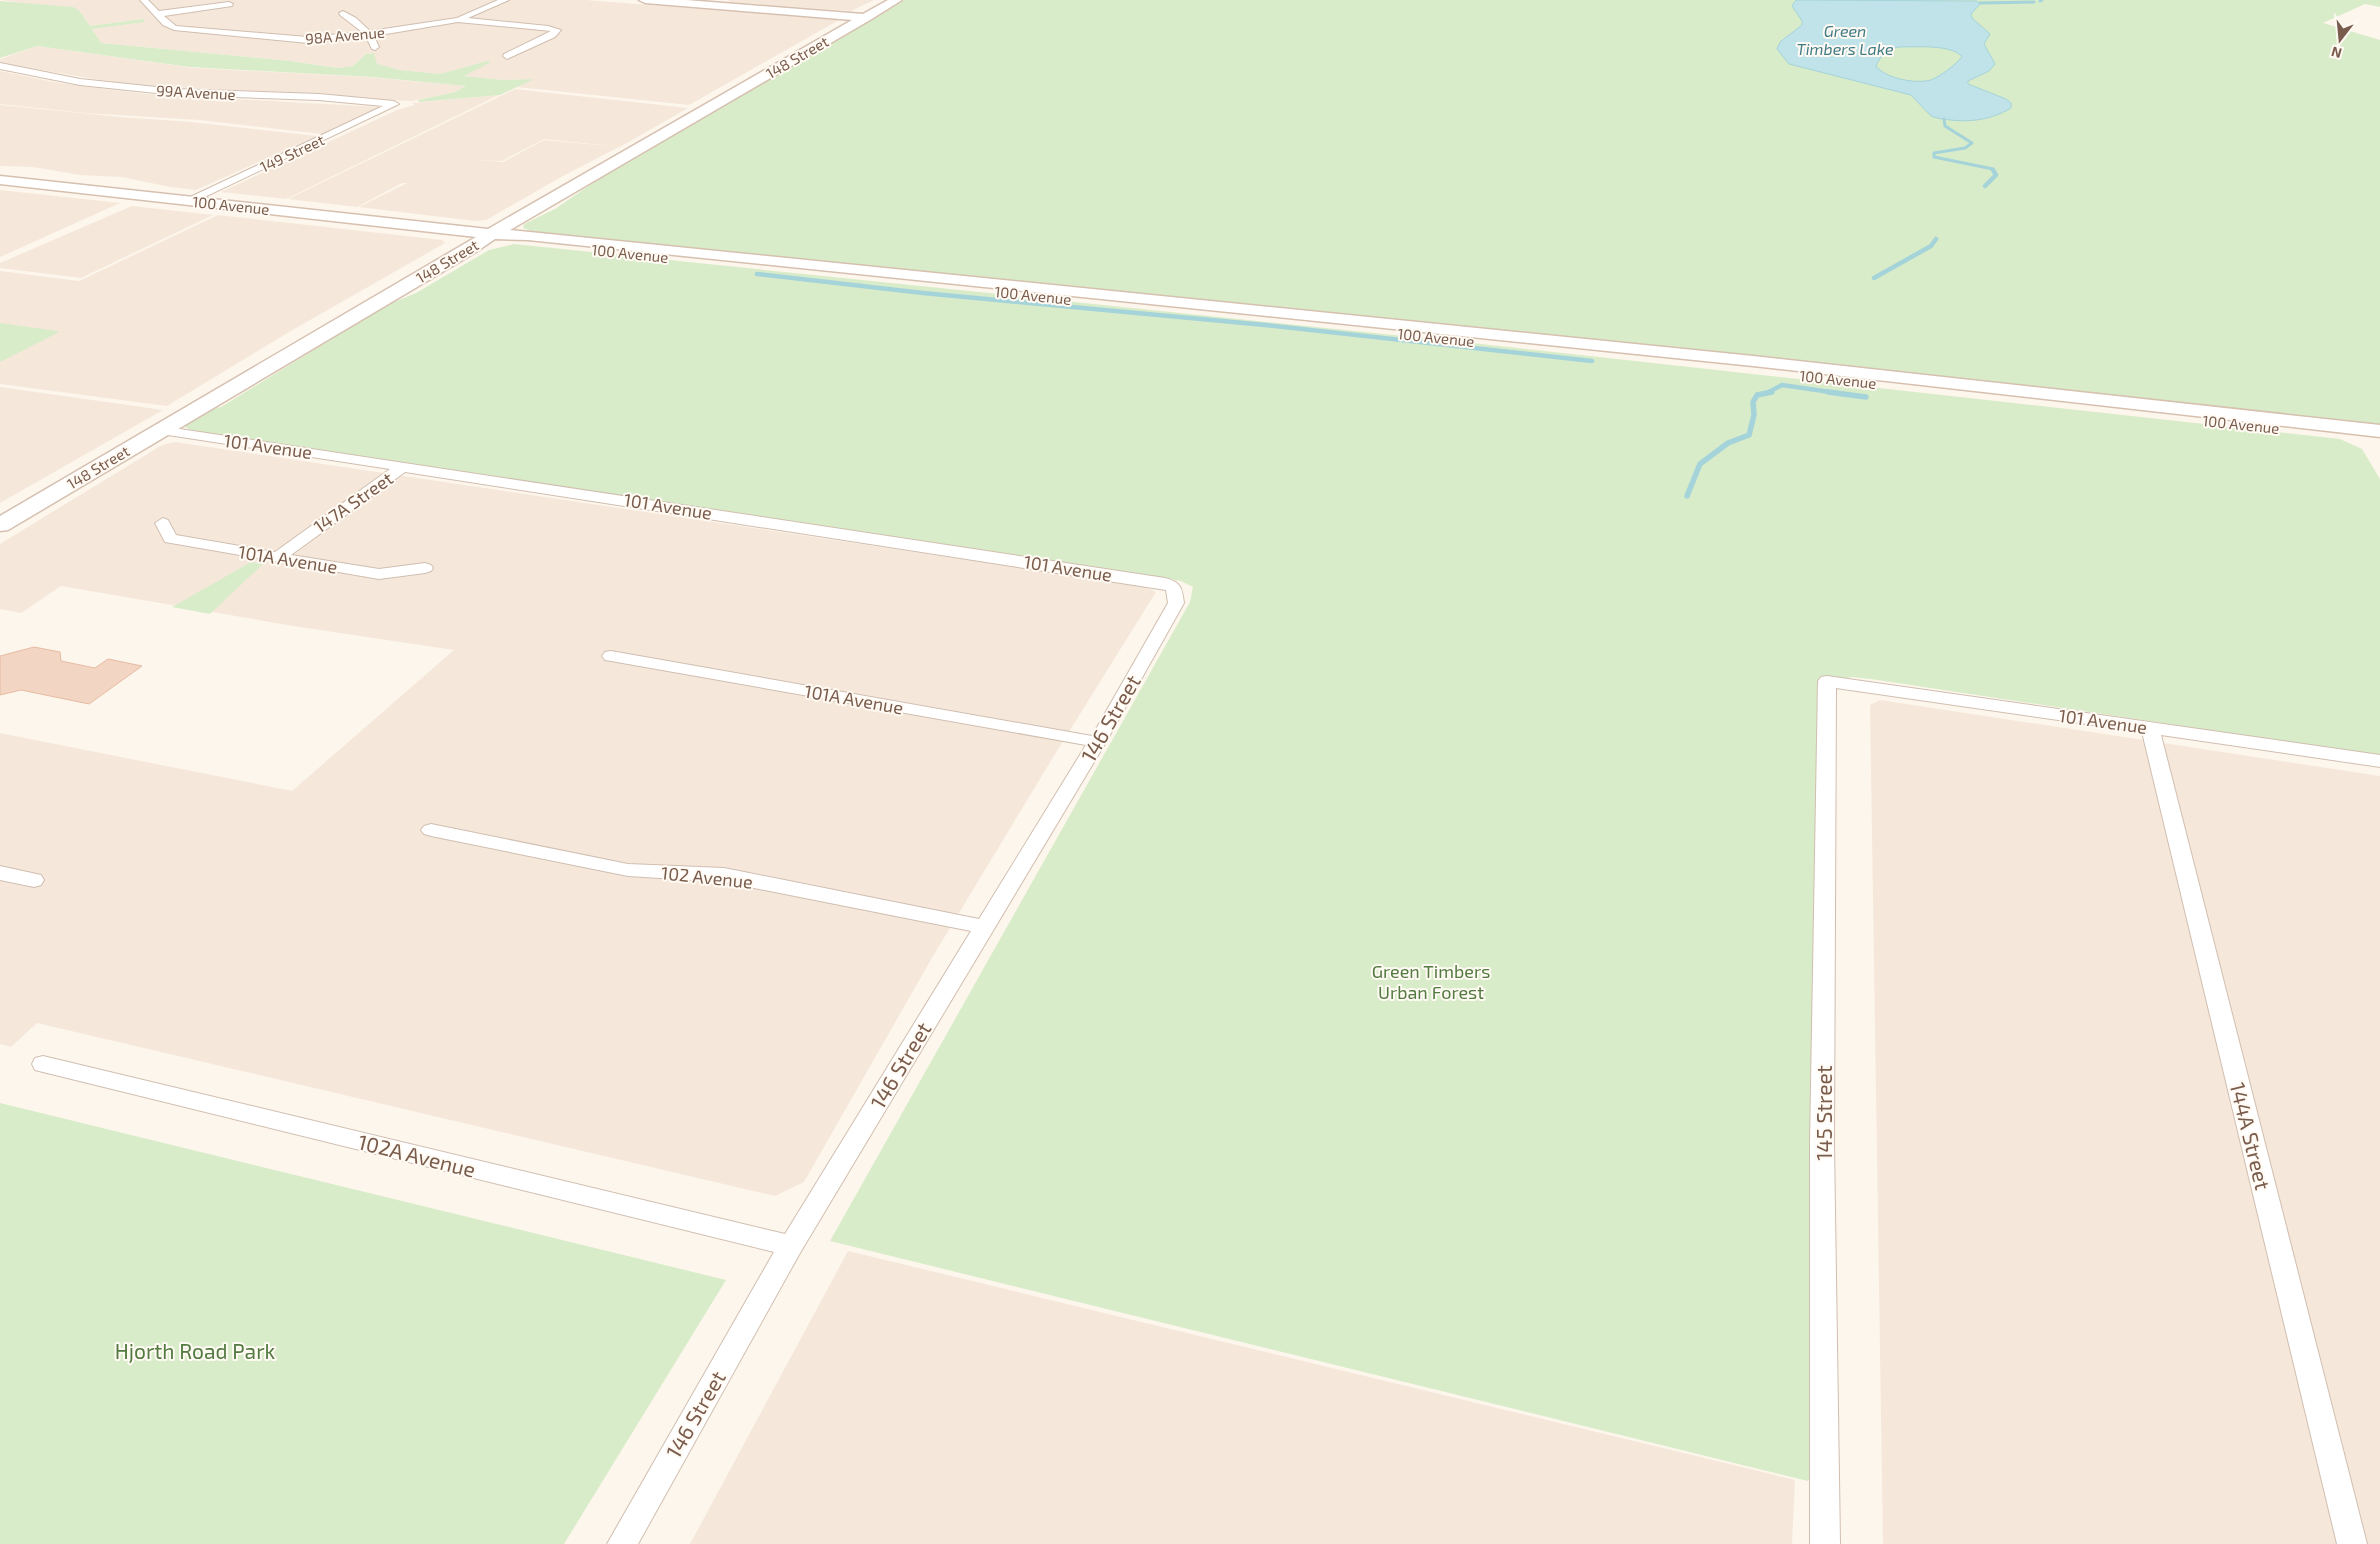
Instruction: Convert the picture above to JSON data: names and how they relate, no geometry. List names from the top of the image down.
{
  "streets": {
    "main road": ["148 Street", "100 Avenue"],
    "street": [
      "98A Avenue",
      "99A Avenue",
      "149 Street",
      "101 Avenue",
      "147A Street",
      "101A Avenue",
      "146 Street",
      "102 Avenue",
      "145 Street",
      "144A Street",
      "102A Avenue"
    ]
  },
  "crossings": [
    ["148 Street", "100 Avenue"],
    ["148 Street", "101 Avenue"],
    ["99A Avenue", "149 Street"],
    ["149 Street", "100 Avenue"],
    ["101 Avenue", "147A Street"],
    ["101 Avenue", "146 Street"],
    ["101 Avenue", "145 Street"],
    ["101 Avenue", "144A Street"],
    ["147A Street", "101A Avenue"],
    ["101A Avenue", "146 Street"],
    ["146 Street", "102 Avenue"],
    ["146 Street", "102A Avenue"]
  ],
  "water": ["Green Timbers Lake"],
  "parks": ["Green Timbers Urban Forest", "Hjorth Road Park"],
  "north": "bottom"
}
